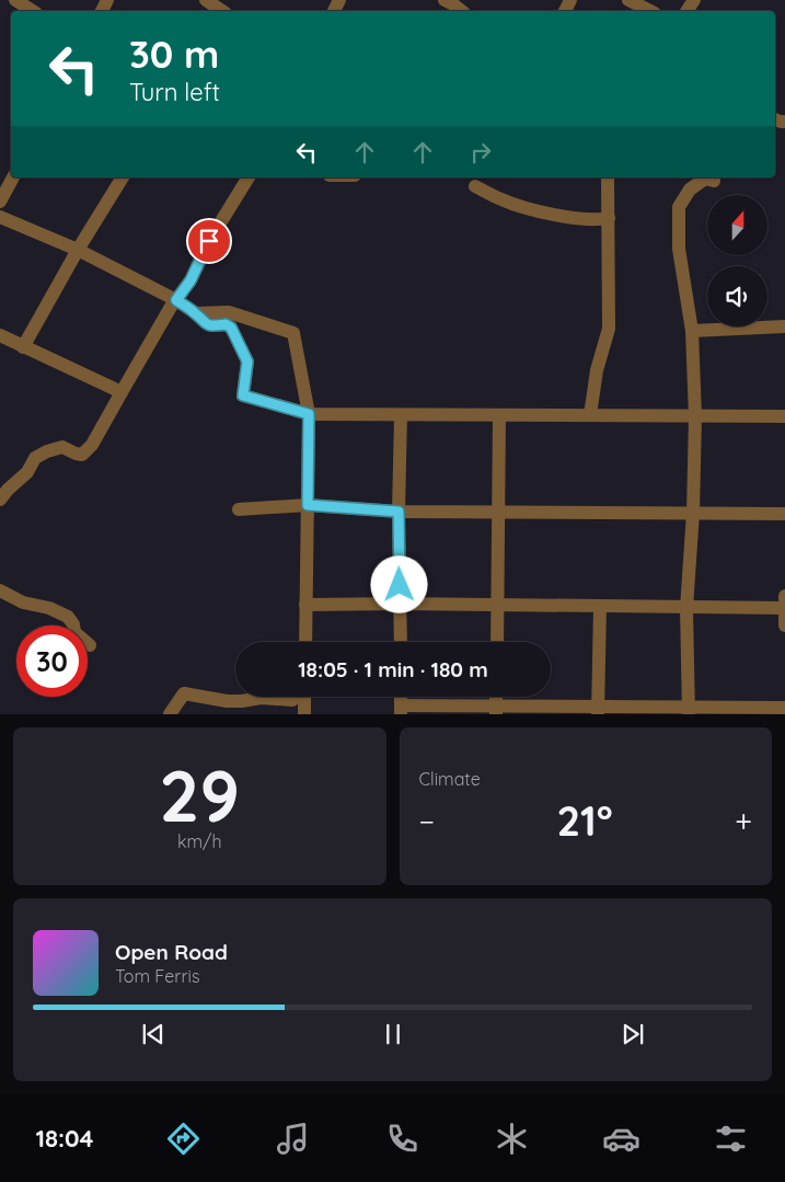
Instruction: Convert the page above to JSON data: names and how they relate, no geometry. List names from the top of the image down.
{
  "north": "top",
  "page": {
    "turn": ["30 m", "Turn left"],
    "limit": "30",
    "trip": "18:05 · 1 min · 180 m",
    "tile": [
      ["29", "km/h"],
      "Climate"
    ],
    "heat": ["−", "21°", "+"],
    "song": ["Open Road", "Tom Ferris"],
    "tabs": "18:04"
  }
}
